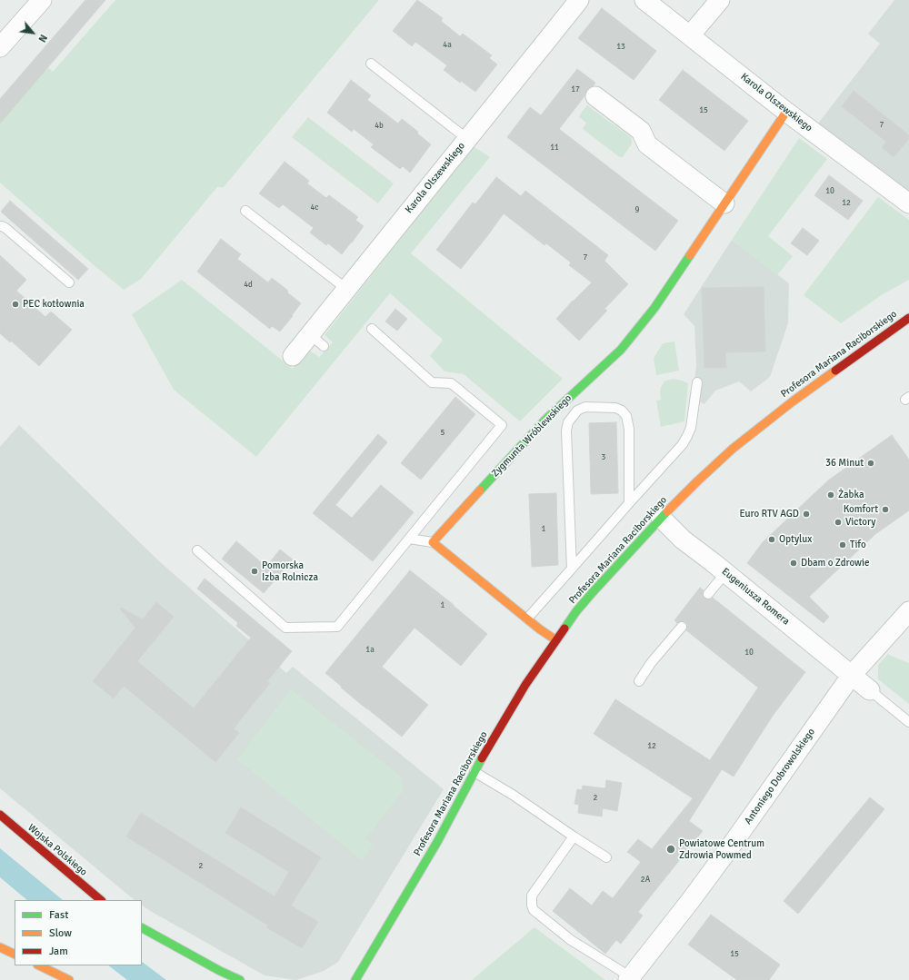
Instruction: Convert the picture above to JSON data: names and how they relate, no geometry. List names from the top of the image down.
{
  "streets": {
    "street": [
      "Karola Olszewskiego",
      "Profesora Mariana Raciborskiego",
      "Zygmunta Wróblewskiego",
      "Eugeniusza Romera",
      "Antoniego Dobrowolskiego",
      "Wojska Polskiego"
    ]
  },
  "crossings": [
    ["Karola Olszewskiego", "Zygmunta Wróblewskiego"],
    ["Profesora Mariana Raciborskiego", "Eugeniusza Romera"],
    ["Eugeniusza Romera", "Antoniego Dobrowolskiego"]
  ],
  "places": [
    "PEC kotłownia",
    "36 Minut",
    "Żabka",
    "Komfort",
    "Euro RTV AGD",
    "Victory",
    "Optylux",
    "Tifo",
    "Dbam o Zdrowie",
    "Pomorska Izba Rolnicza",
    "Powiatowe Centrum Zdrowia Powmed"
  ],
  "house_numbers": [
    "4a",
    "13",
    "17",
    "15",
    "7",
    "4b",
    "11",
    "10",
    "12",
    "4c",
    "9",
    "7",
    "4d",
    "5",
    "3",
    "1",
    "1",
    "1a",
    "10",
    "12",
    "2",
    "2",
    "2A",
    "15"
  ],
  "legend": ["Fast", "Slow", "Jam"],
  "north": "bottom right"
}
